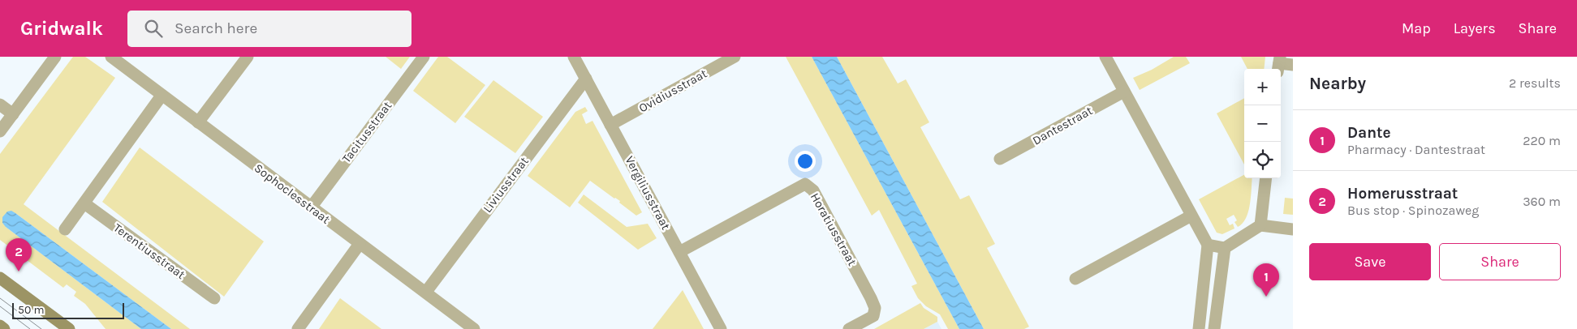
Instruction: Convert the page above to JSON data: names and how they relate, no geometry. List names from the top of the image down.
{
  "streets": {
    "street": [
      "Ovidiusstraat",
      "Dantestraat",
      "Tacitusstraat",
      "Liviusstraat",
      "Vergiliusstraat",
      "Sophoclesstraat",
      "Horatiusstraat",
      "Terentiusstraat"
    ]
  },
  "crossings": [
    ["Ovidiusstraat", "Vergiliusstraat"],
    ["Tacitusstraat", "Sophoclesstraat"],
    ["Liviusstraat", "Vergiliusstraat"],
    ["Liviusstraat", "Sophoclesstraat"],
    ["Vergiliusstraat", "Horatiusstraat"]
  ],
  "scale_bar": "50 m",
  "page": {
    "header": "Gridwalk",
    "search": "Search here",
    "nav": ["Map", "Layers", "Share"],
    "heading": ["Nearby", "2 results"],
    "map_buttons": ["+", "−"],
    "list": [
      {
        "mark": "1",
        "name": "Dante",
        "note": "Pharmacy · Dantestraat",
        "value": "220 m"
      },
      {
        "mark": "2",
        "name": "Homerusstraat",
        "note": "Bus stop · Spinozaweg",
        "value": "360 m"
      }
    ],
    "buttons": ["Save", "Share"],
    "pins": ["2", "1"],
    "scale": "50 m"
  }
}
